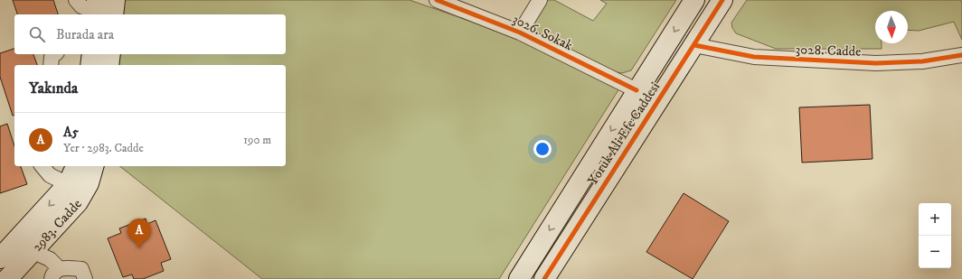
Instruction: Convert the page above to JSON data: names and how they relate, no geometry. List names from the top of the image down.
{
  "streets": {
    "street": [
      "3026. Sokak",
      "3028. Cadde",
      "Yörük Ali Efe Caddesi",
      "2983. Cadde"
    ]
  },
  "crossings": [
    ["3026. Sokak", "Yörük Ali Efe Caddesi"],
    ["3028. Cadde", "Yörük Ali Efe Caddesi"]
  ],
  "north": "bottom",
  "page": {
    "search": "Burada ara",
    "heading": "Yakında",
    "list": [
      {
        "mark": "A",
        "name": "A5",
        "note": "Yer · 2983. Cadde",
        "value": "190 m"
      }
    ],
    "map_buttons": ["+", "−"],
    "pins": "A"
  }
}
